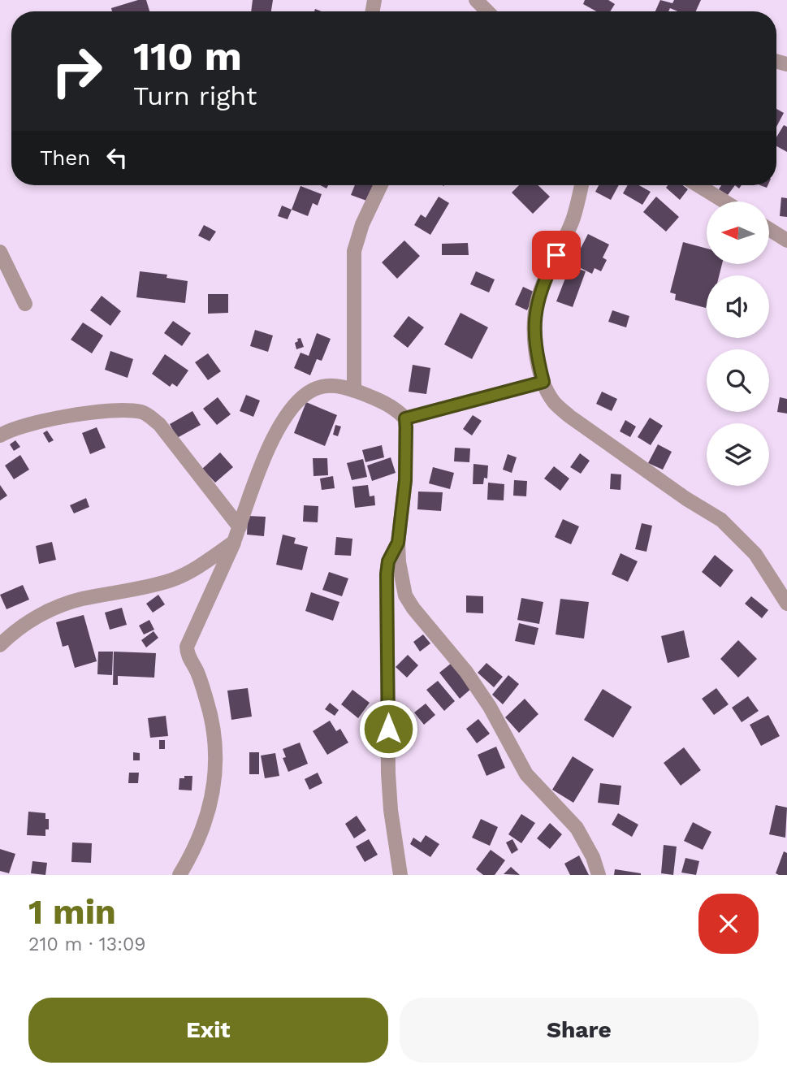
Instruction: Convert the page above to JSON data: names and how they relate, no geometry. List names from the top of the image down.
{
  "north": "left",
  "page": {
    "turn": ["110 m", "Turn right"],
    "then": "Then",
    "heading": ["1 min", "210 m · 13:09"],
    "buttons": ["Exit", "Share"]
  }
}
